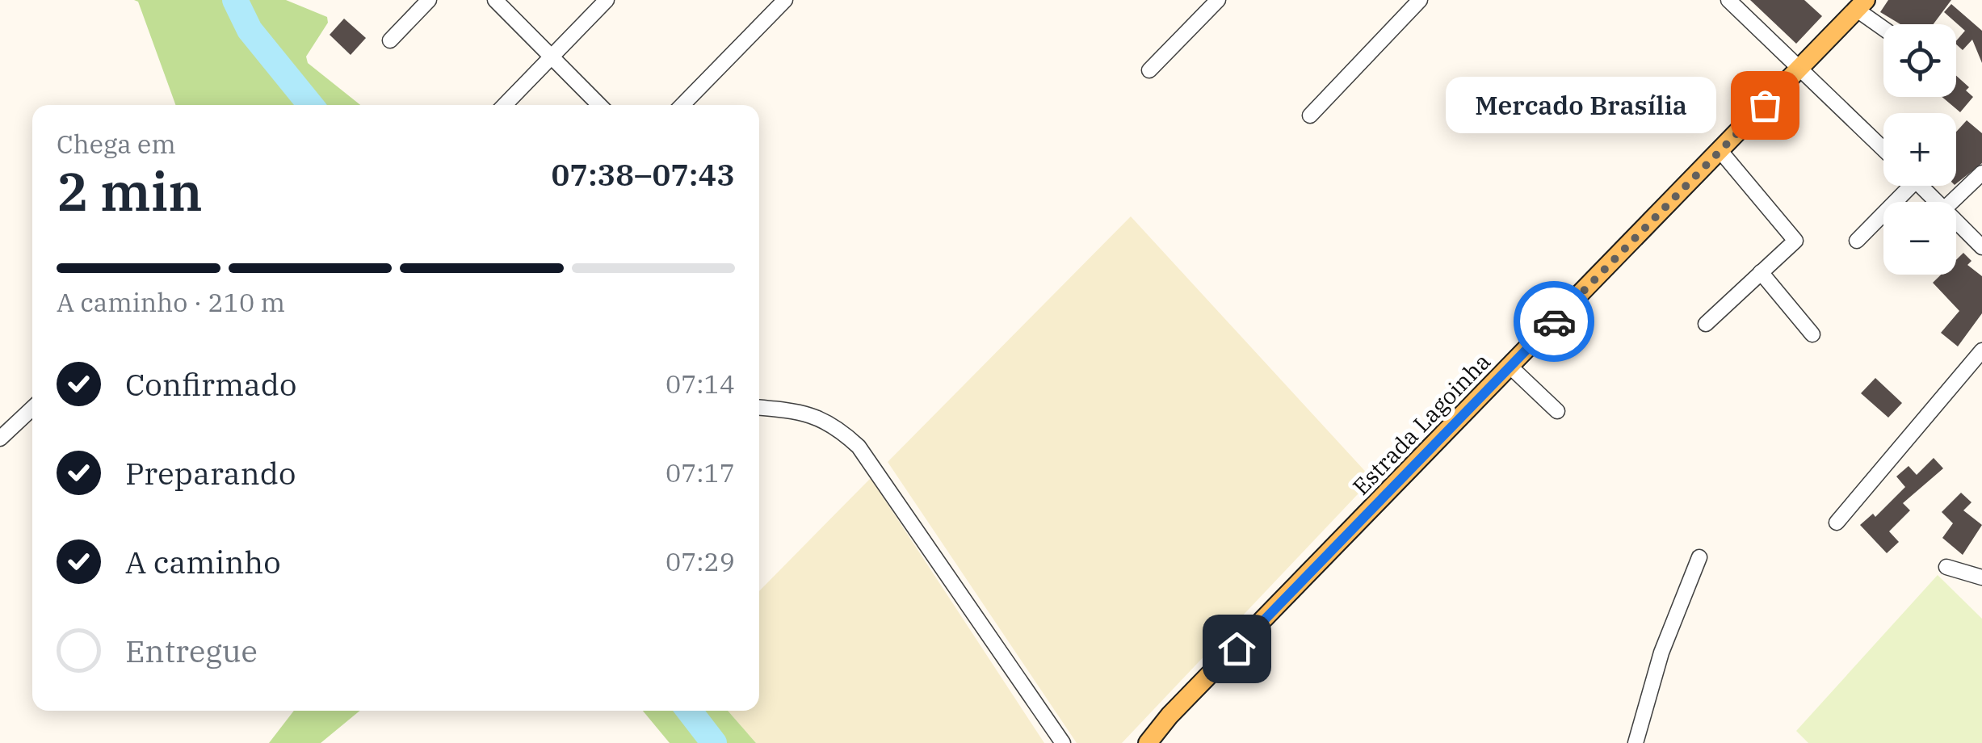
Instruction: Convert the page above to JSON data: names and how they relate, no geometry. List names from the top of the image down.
{
  "streets": {
    "main road": ["Estrada Lagoinha"]
  },
  "places": ["Mercado Brasília"],
  "page": {
    "map_buttons": ["+", "−"],
    "bubble": "Mercado Brasília",
    "heading": ["2 min", "Chega em", "07:38–07:43"],
    "bar": "A caminho · 210 m",
    "list": [
      ["Confirmado", "07:14"],
      ["Preparando", "07:17"],
      ["A caminho", "07:29"],
      "Entregue"
    ]
  }
}
